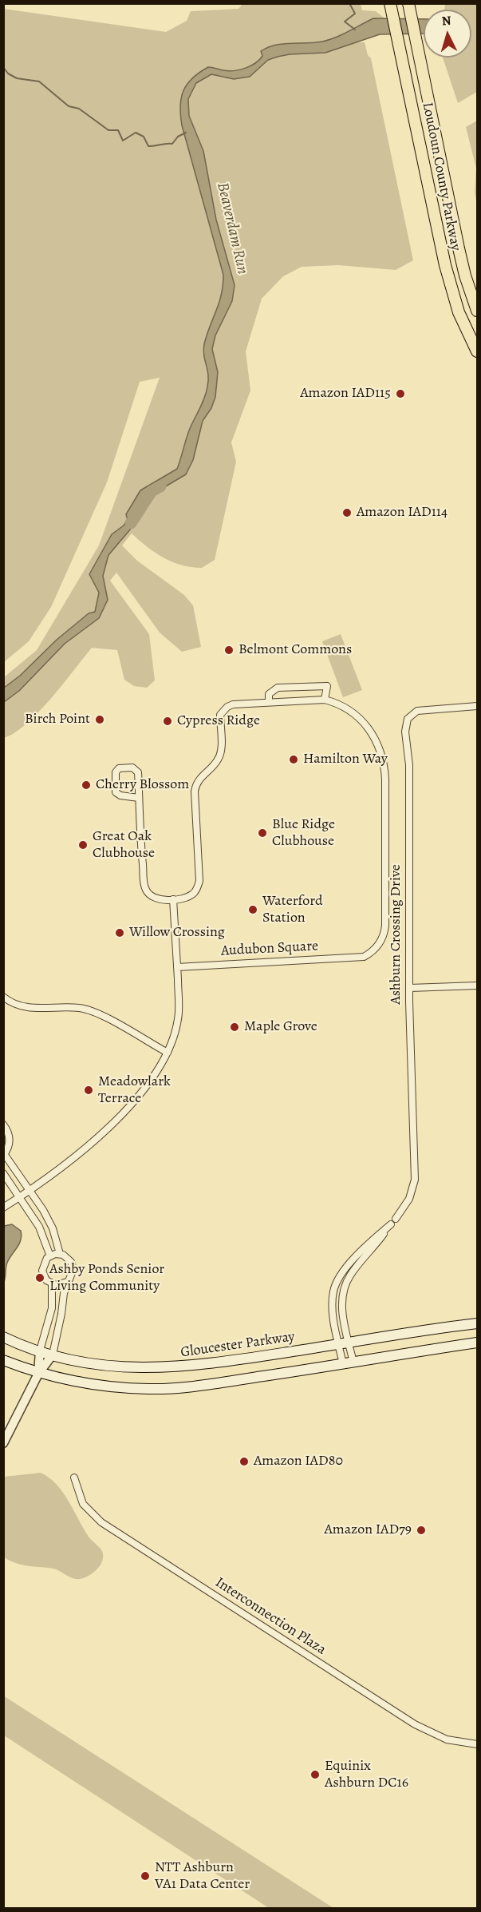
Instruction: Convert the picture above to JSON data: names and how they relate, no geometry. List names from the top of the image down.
{
  "streets": {
    "main road": ["Loudoun County Parkway", "Gloucester Parkway"],
    "street": ["Ashburn Crossing Drive", "Audubon Square", "Interconnection Plaza"]
  },
  "water": ["Beaverdam Run"],
  "places": [
    "Amazon IAD115",
    "Amazon IAD114",
    "Belmont Commons",
    "Birch Point",
    "Cypress Ridge",
    "Hamilton Way",
    "Cherry Blossom",
    "Blue Ridge Clubhouse",
    "Great Oak Clubhouse",
    "Waterford Station",
    "Willow Crossing",
    "Maple Grove",
    "Meadowlark Terrace",
    "Ashby Ponds Senior Living Community",
    "Amazon IAD80",
    "Amazon IAD79",
    "Equinix Ashburn DC16",
    "NTT Ashburn VA1 Data Center"
  ],
  "north": "top"
}
